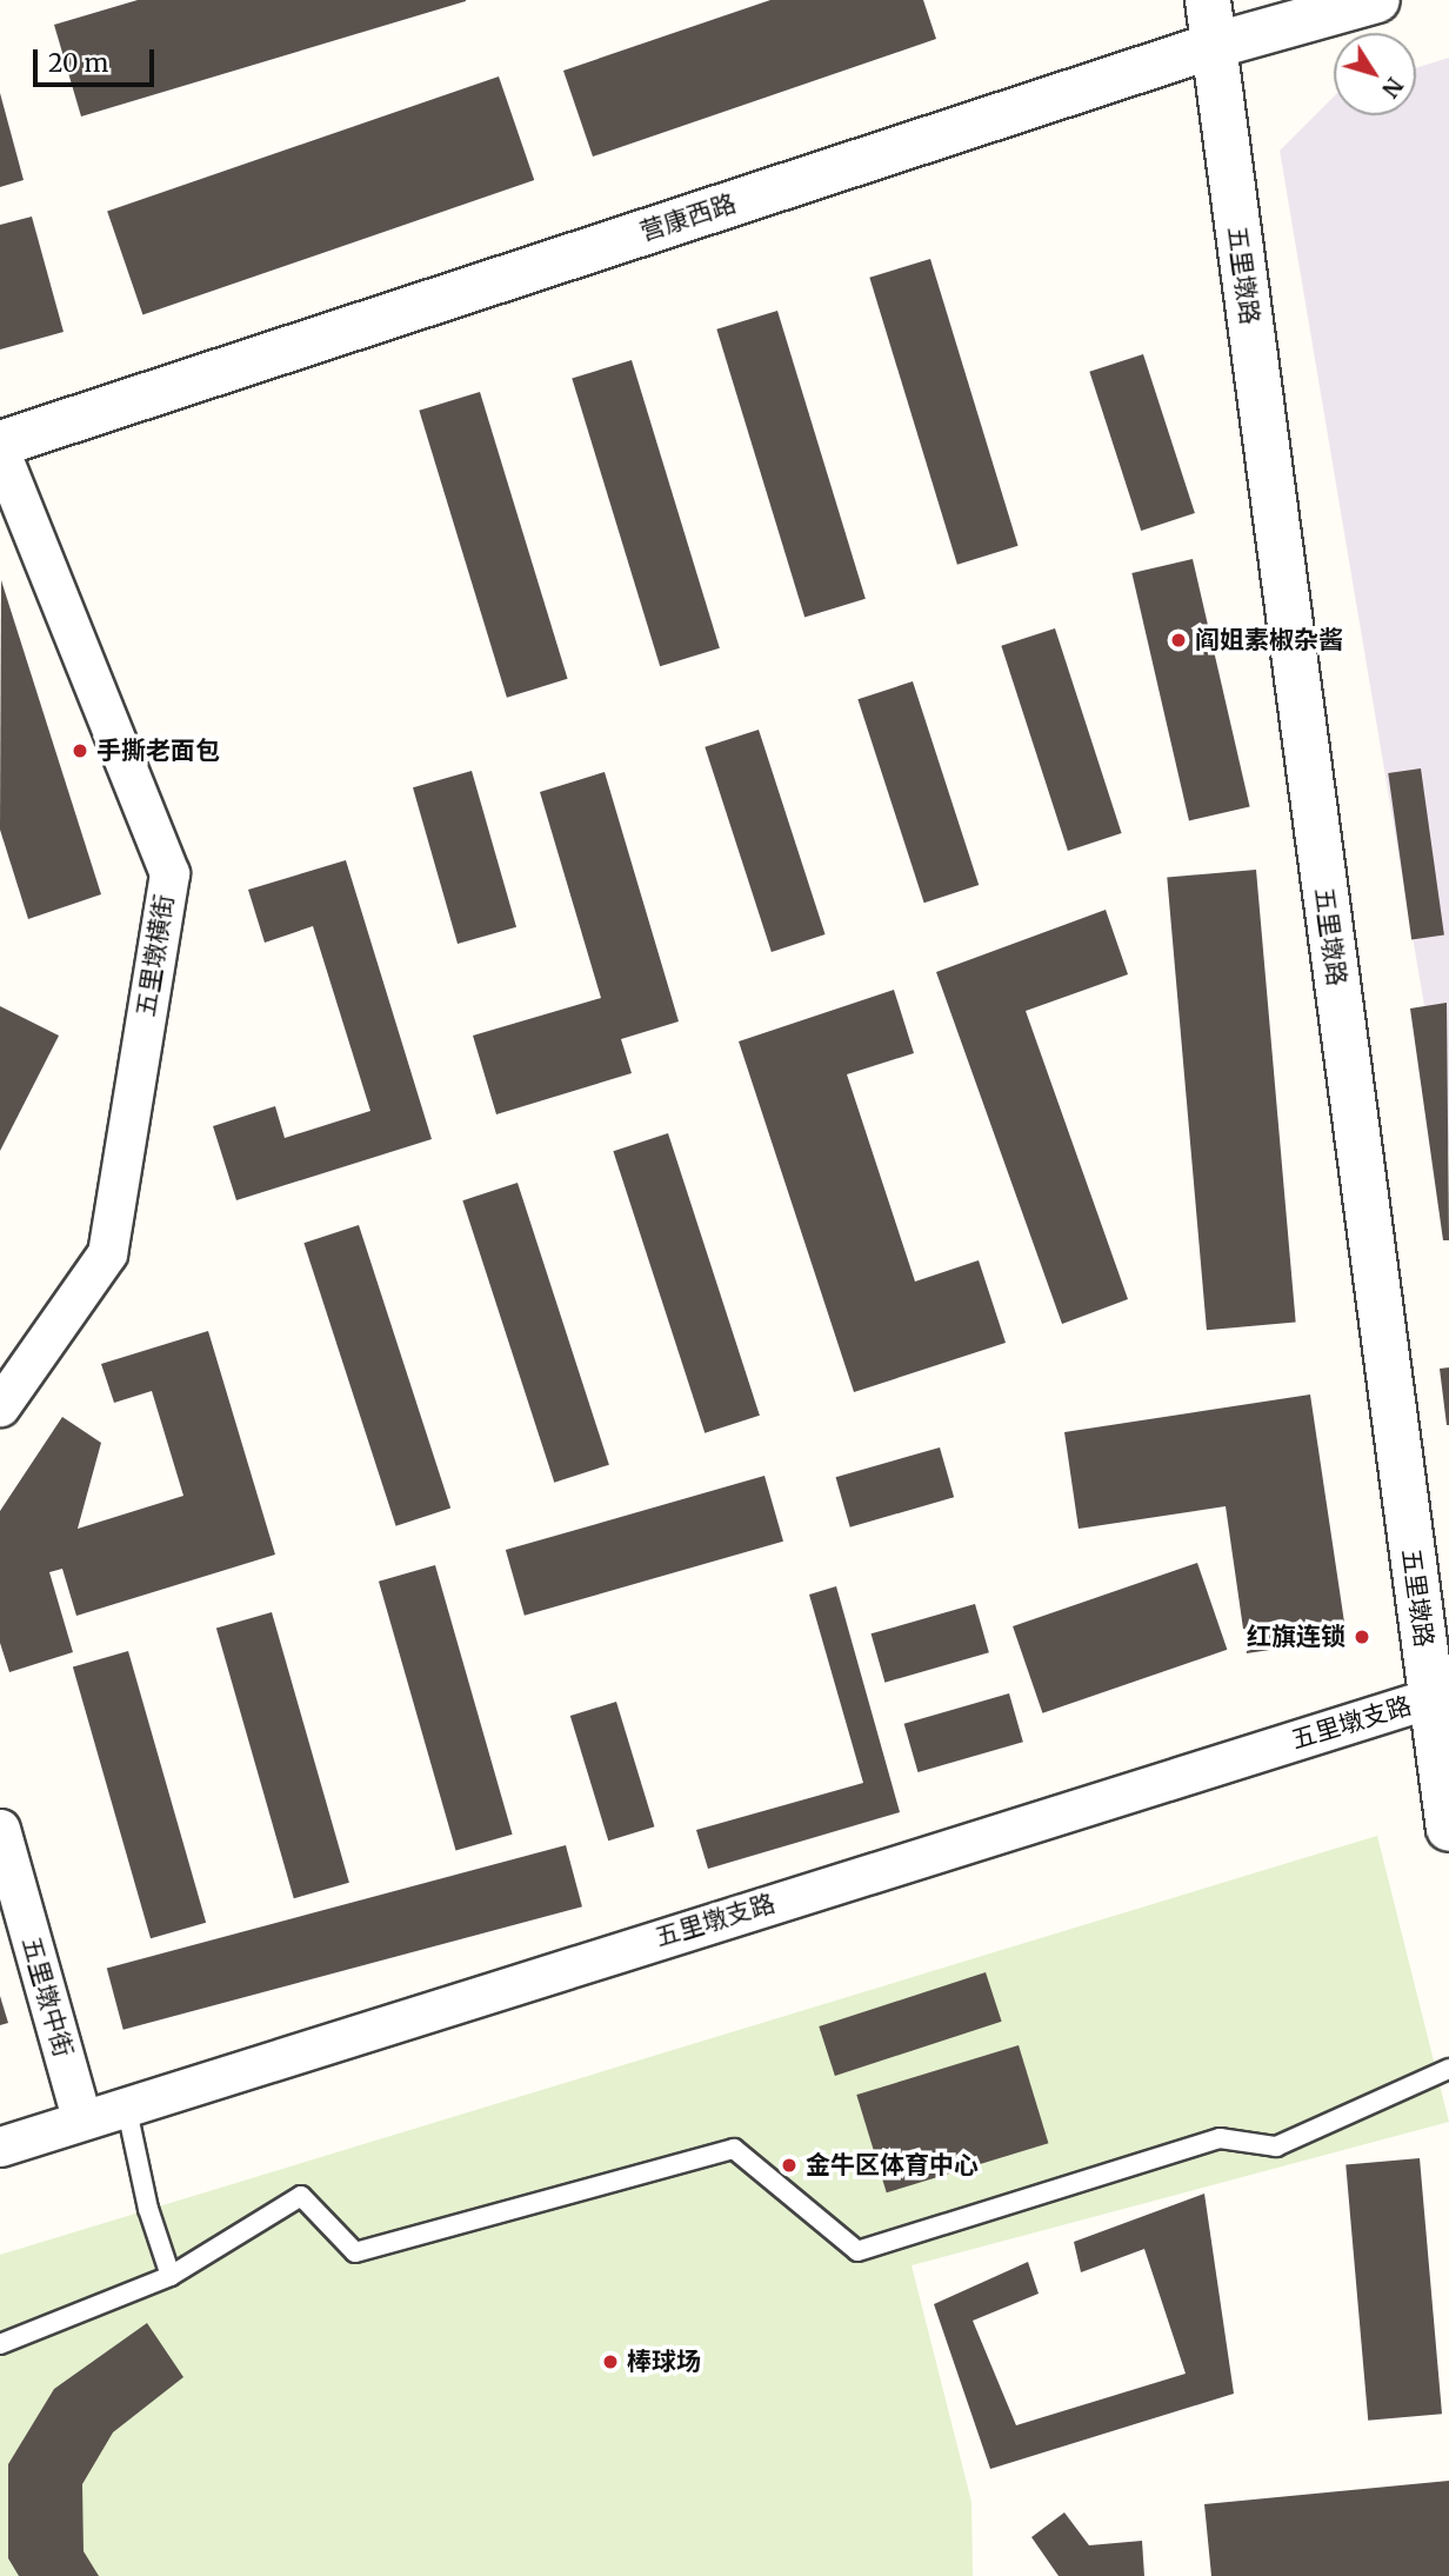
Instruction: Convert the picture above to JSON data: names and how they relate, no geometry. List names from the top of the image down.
{
  "streets": {
    "street": [
      "营康西路",
      "五里墩路",
      "五里墩横街",
      "五里墩支路",
      "五里墩中街"
    ]
  },
  "crossings": [
    ["营康西路", "五里墩路"],
    ["五里墩路", "五里墩支路"],
    ["五里墩支路", "五里墩中街"]
  ],
  "places": [
    "阎姐素椒杂酱",
    "手撕老面包",
    "红旗连锁",
    "金牛区体育中心",
    "棒球场"
  ],
  "scale_bar": "20 m",
  "north": "bottom right"
}
